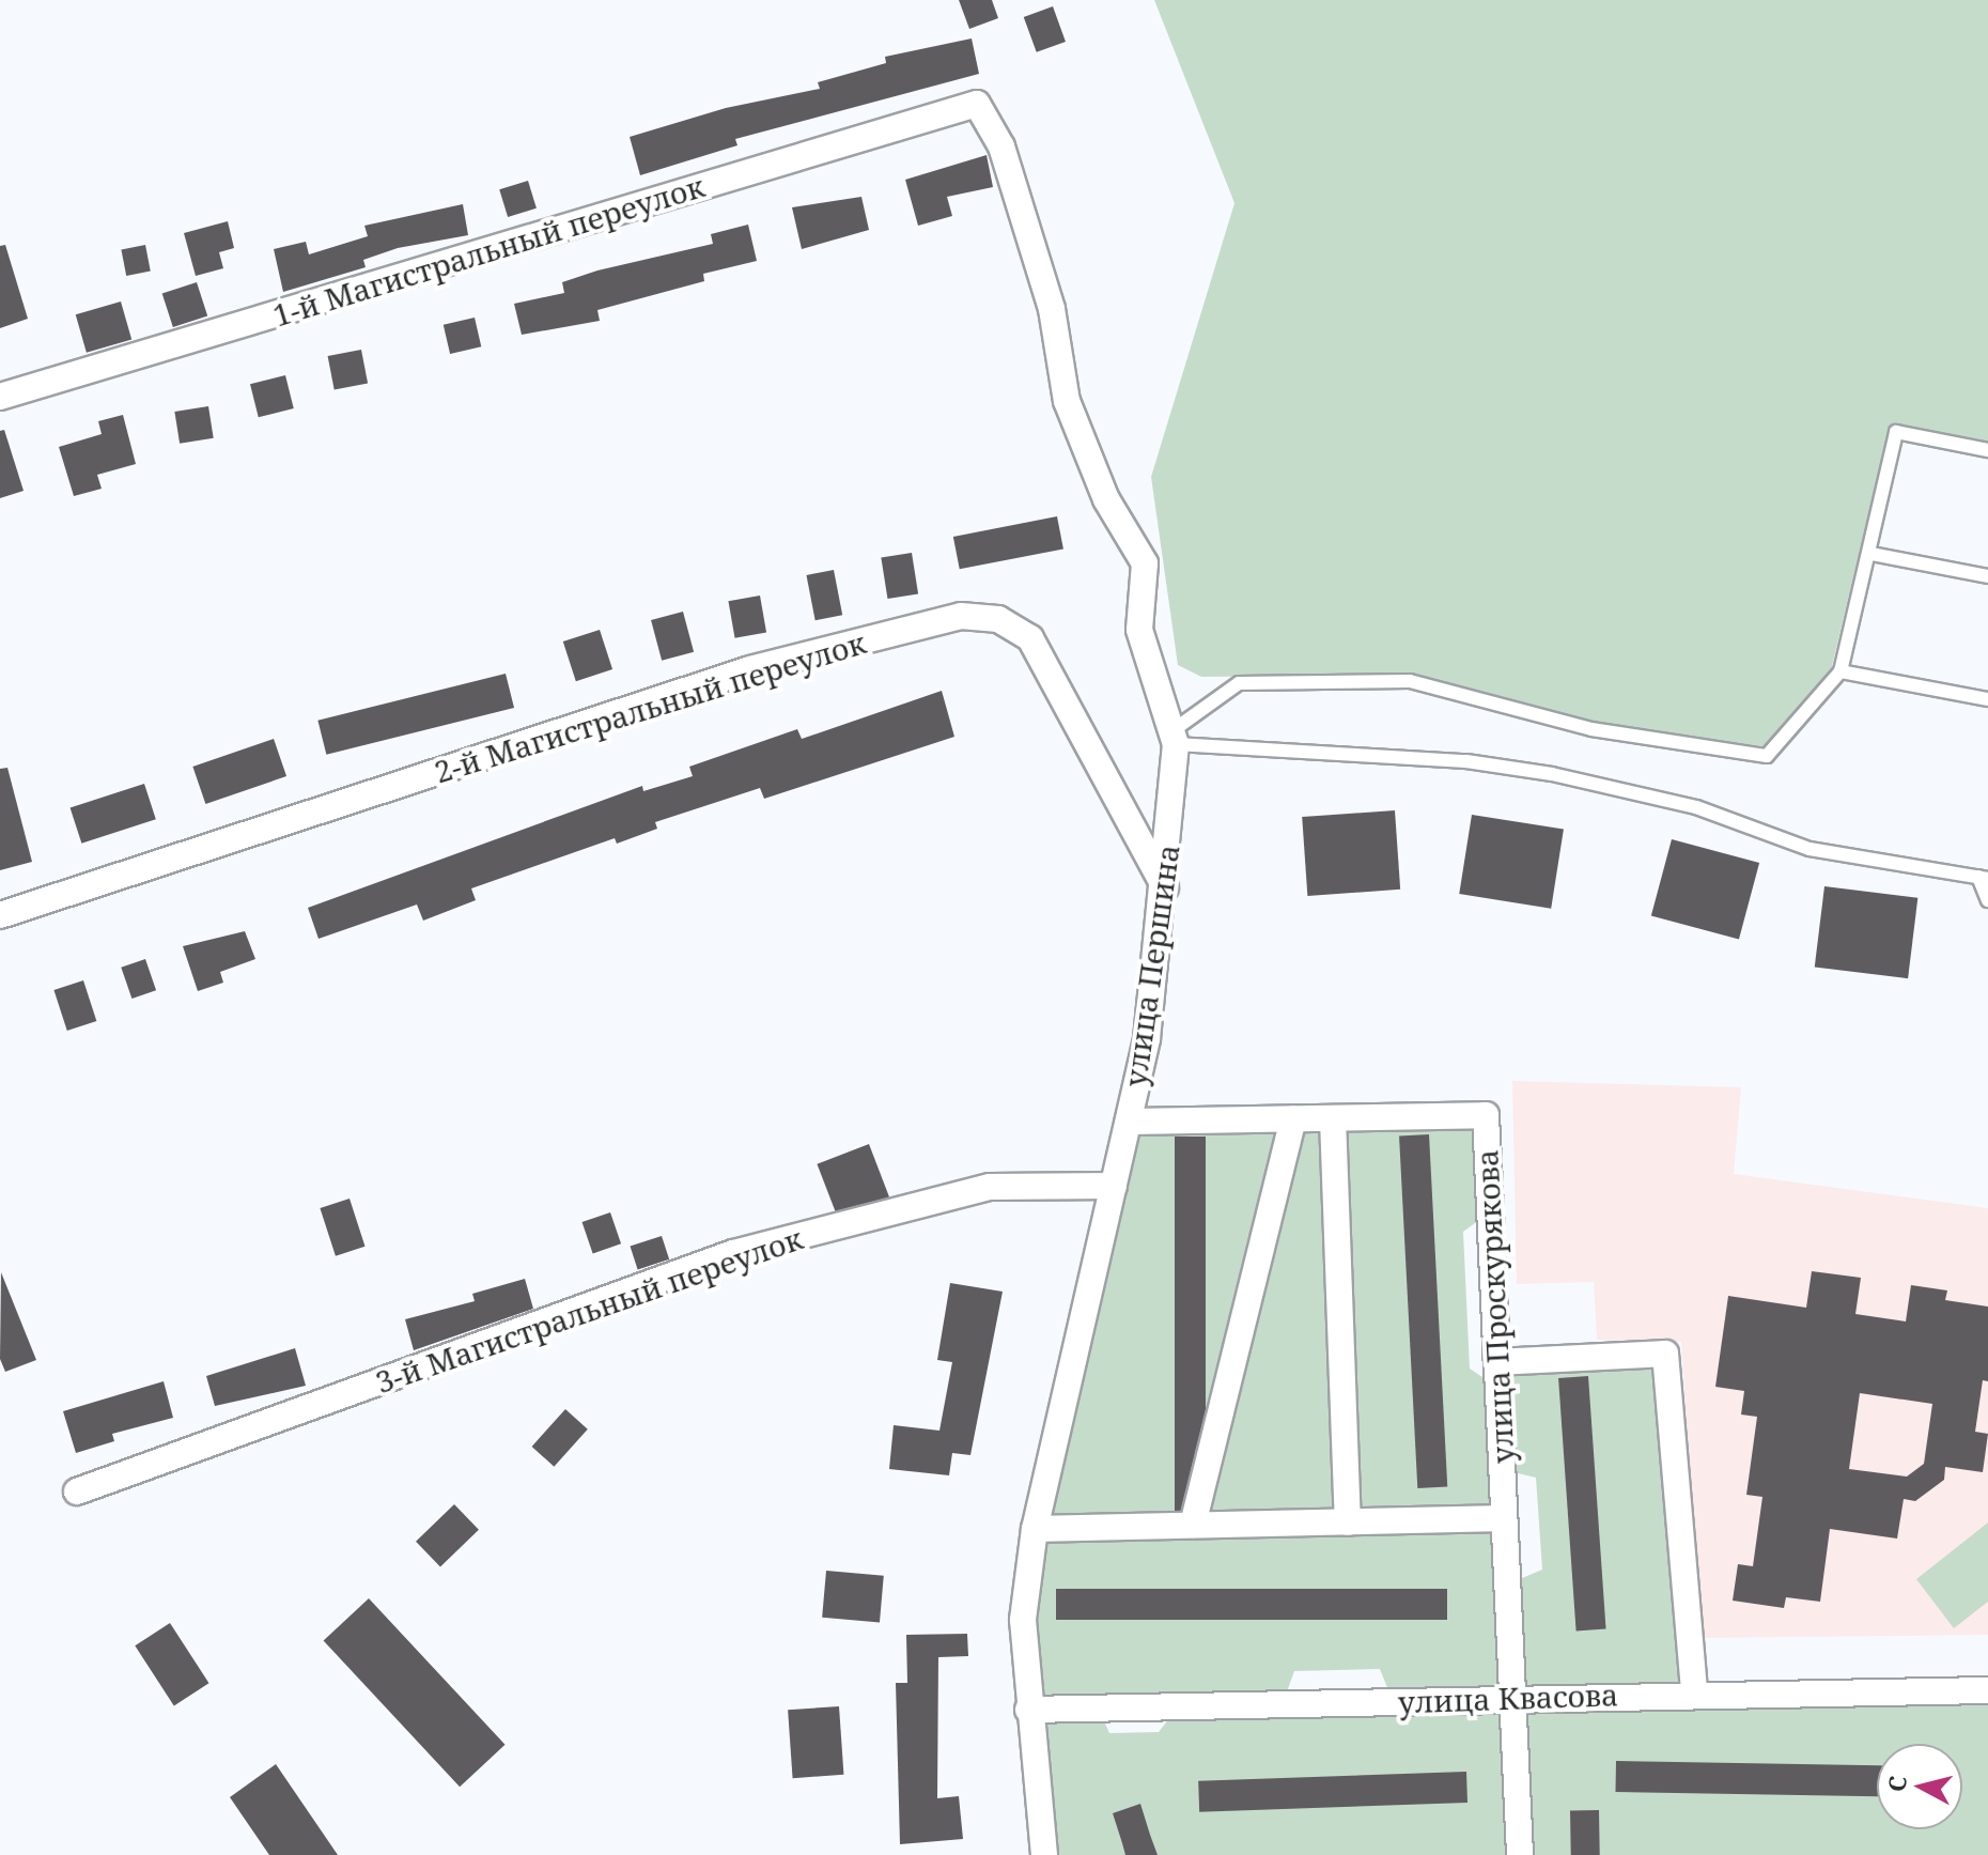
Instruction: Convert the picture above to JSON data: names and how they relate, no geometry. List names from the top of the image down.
{
  "streets": {
    "street": [
      "1-й Магистральный переулок",
      "2-й Магистральный переулок",
      "улица Першина",
      "улица Проскурякова",
      "3-й Магистральный переулок",
      "улица Квасова"
    ]
  },
  "crossings": [
    ["1-й Магистральный переулок", "улица Першина"],
    ["2-й Магистральный переулок", "улица Першина"],
    ["улица Першина", "улица Проскурякова"],
    ["улица Першина", "3-й Магистральный переулок"],
    ["улица Першина", "улица Квасова"],
    ["улица Проскурякова", "улица Квасова"]
  ],
  "north": "left"
}
